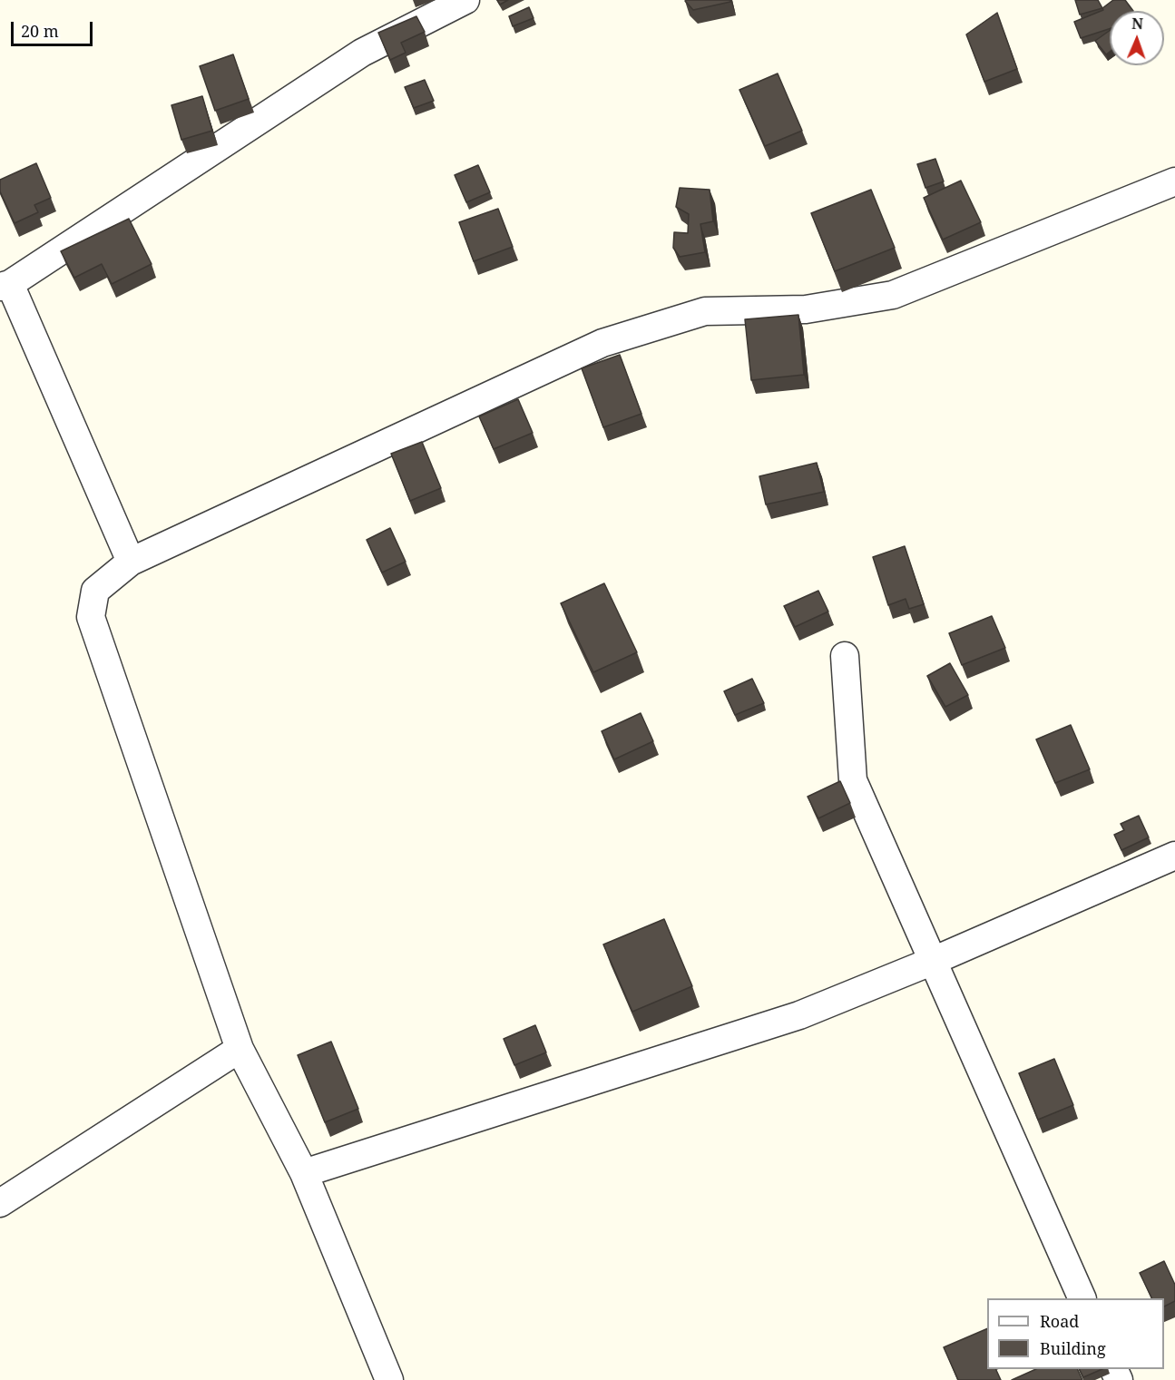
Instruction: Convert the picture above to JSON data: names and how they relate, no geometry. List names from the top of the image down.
{
  "legend": ["Road", "Building"],
  "scale_bar": "20 m",
  "north": "top"
}
